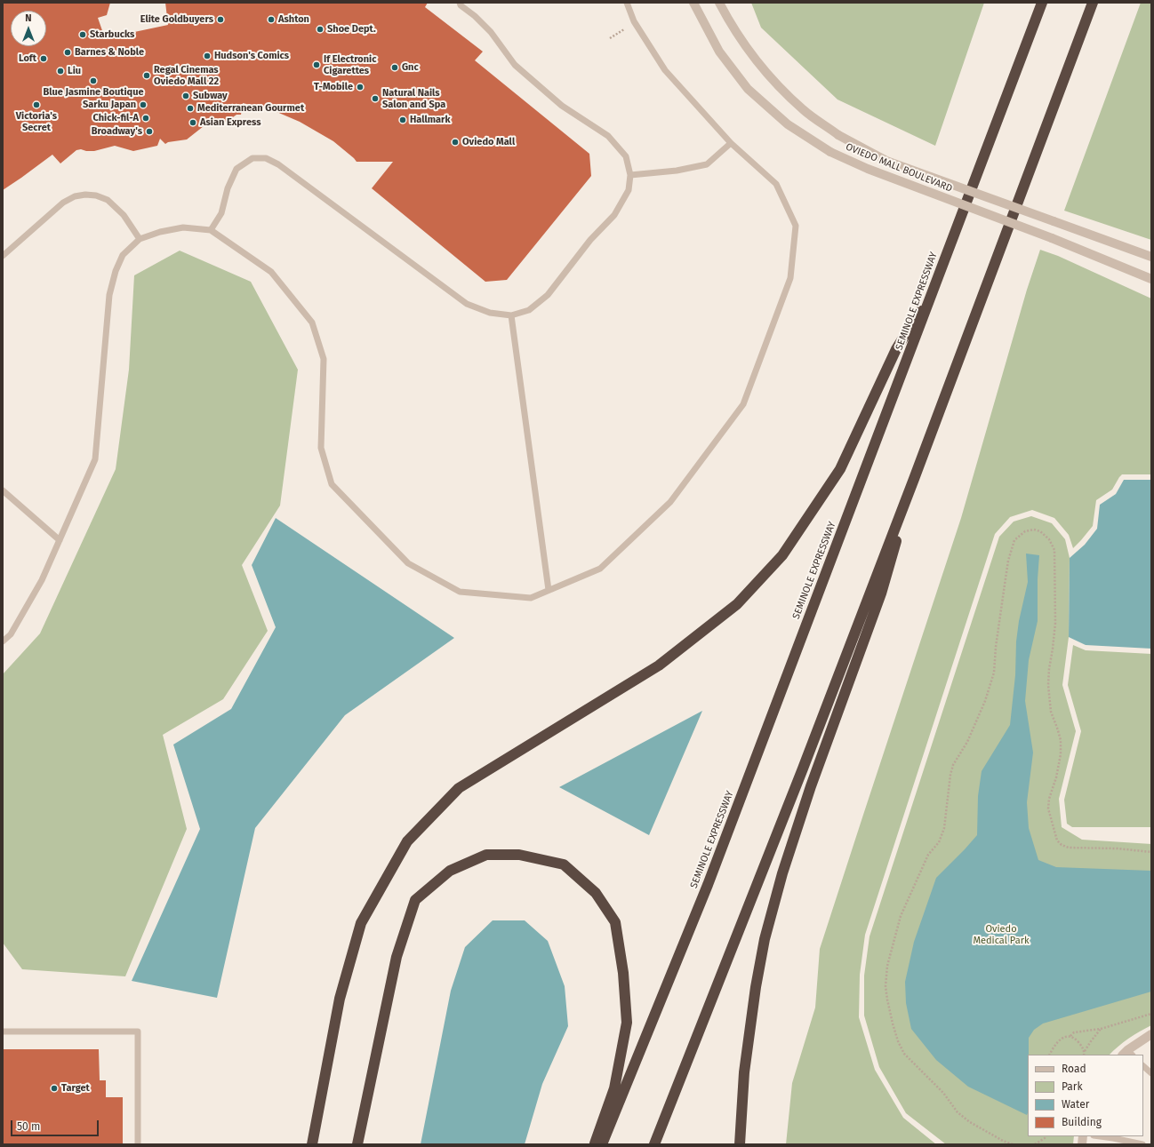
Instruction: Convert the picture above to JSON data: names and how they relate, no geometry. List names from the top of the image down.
{
  "streets": {
    "highway": ["SEMINOLE EXPRESSWAY"],
    "street": ["OVIEDO MALL BOULEVARD"]
  },
  "parks": ["Oviedo Medical Park"],
  "places": [
    "Elite Goldbuyers",
    "Ashton",
    "Shoe Dept.",
    "Starbucks",
    "Barnes & Noble",
    "Hudson's Comics",
    "Loft",
    "If Electronic Cigarettes",
    "Gnc",
    "Liu",
    "Regal Cinemas Oviedo Mall 22",
    "Blue Jasmine Boutique",
    "T-Mobile",
    "Subway",
    "Natural Nails Salon and Spa",
    "Victoria's Secret",
    "Sarku Japan",
    "Mediterranean Gourmet",
    "Chick-fil-A",
    "Hallmark",
    "Asian Express",
    "Broadway's",
    "Oviedo Mall",
    "Target"
  ],
  "legend": [
    "Road",
    "Park",
    "Water",
    "Building"
  ],
  "scale_bar": "50 m",
  "north": "top"
}
